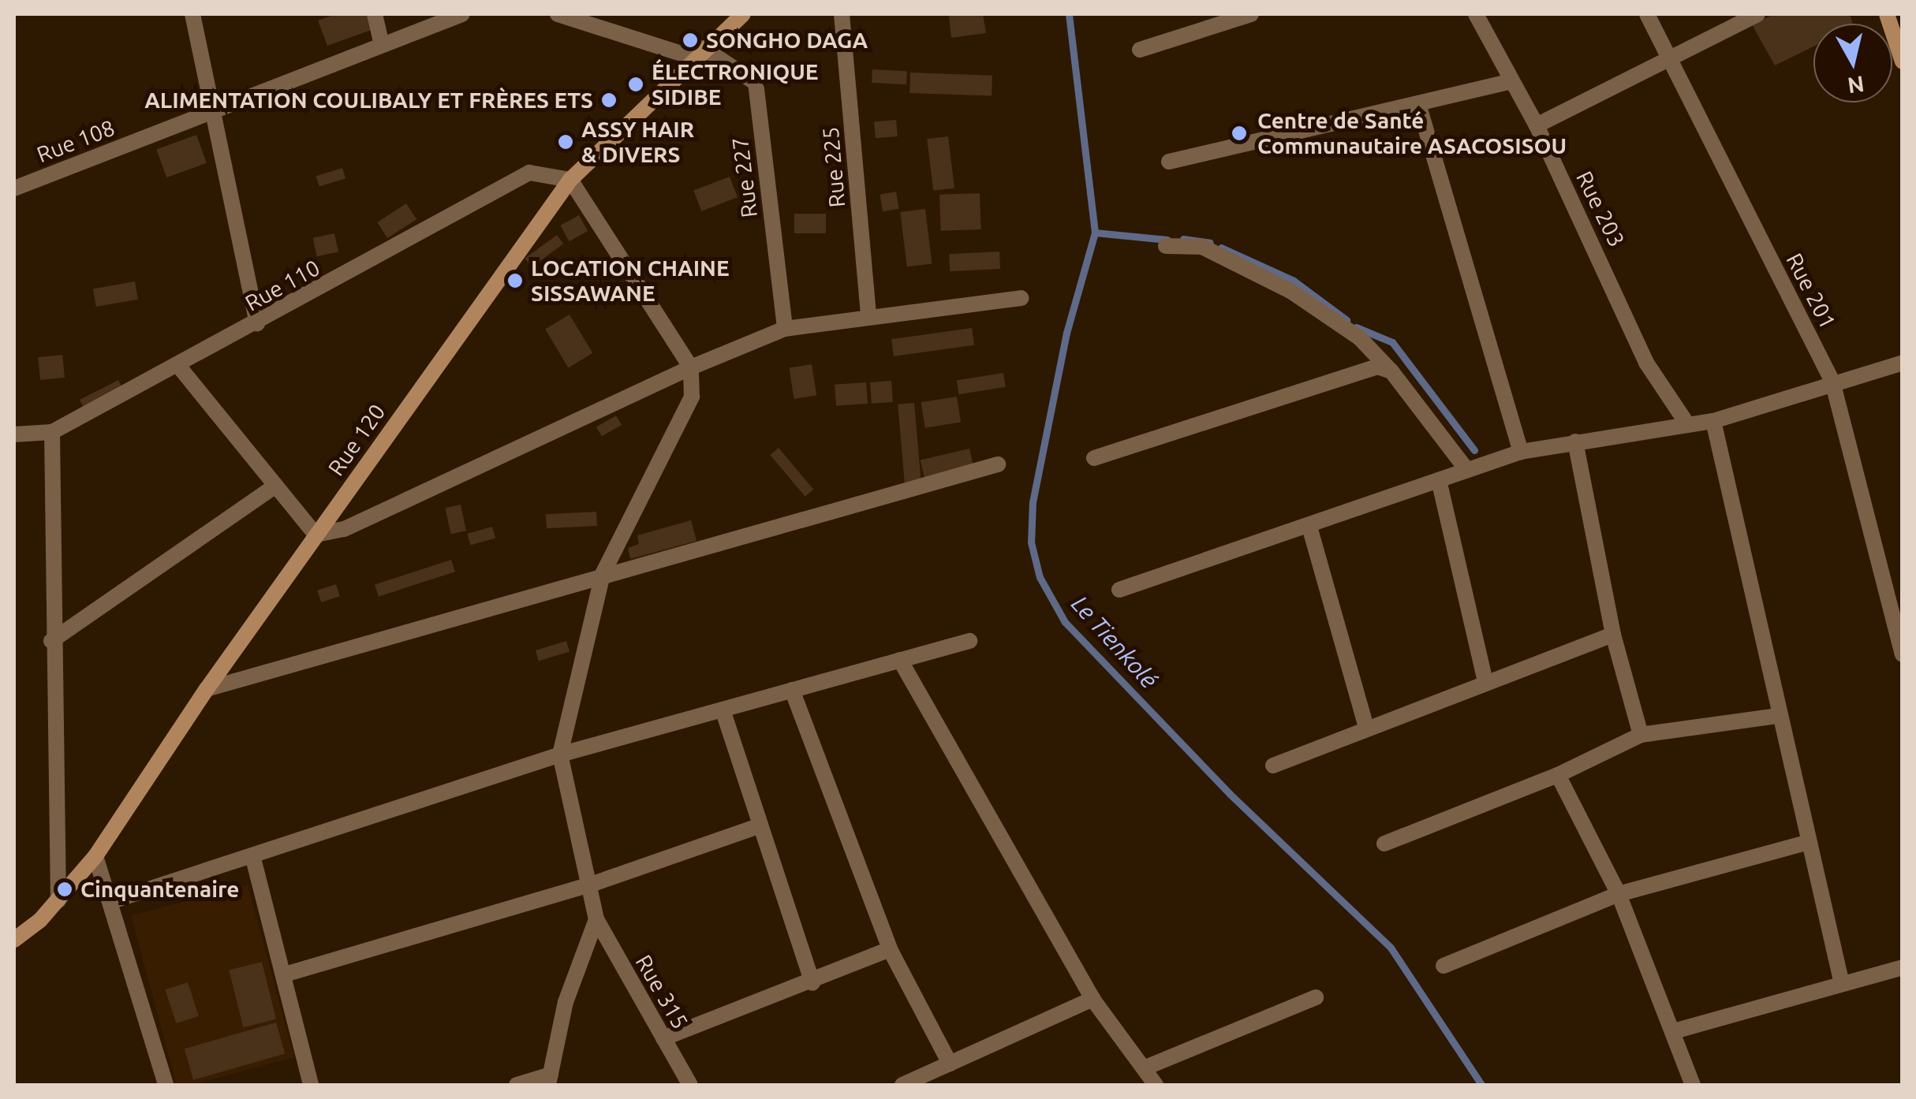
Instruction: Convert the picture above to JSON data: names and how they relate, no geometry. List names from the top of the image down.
{
  "streets": {
    "main road": ["Rue 120"],
    "street": [
      "Rue 108",
      "Rue 225",
      "Rue 227",
      "Rue 203",
      "Rue 110",
      "Rue 201",
      "Rue 315"
    ]
  },
  "crossings": [
    ["Rue 227", "Rue 120"],
    ["Rue 110", "Rue 120"]
  ],
  "water": ["Le Tienkolé"],
  "places": [
    "SONGHO DAGA",
    "ÉLECTRONIQUE SIDIBE",
    "ALIMENTATION COULIBALY ET FRÈRES ETS",
    "Centre de Santé Communautaire ASACOSISOU",
    "ASSY HAIR & DIVERS",
    "LOCATION CHAINE SISSAWANE",
    "Cinquantenaire"
  ],
  "north": "bottom"
}
